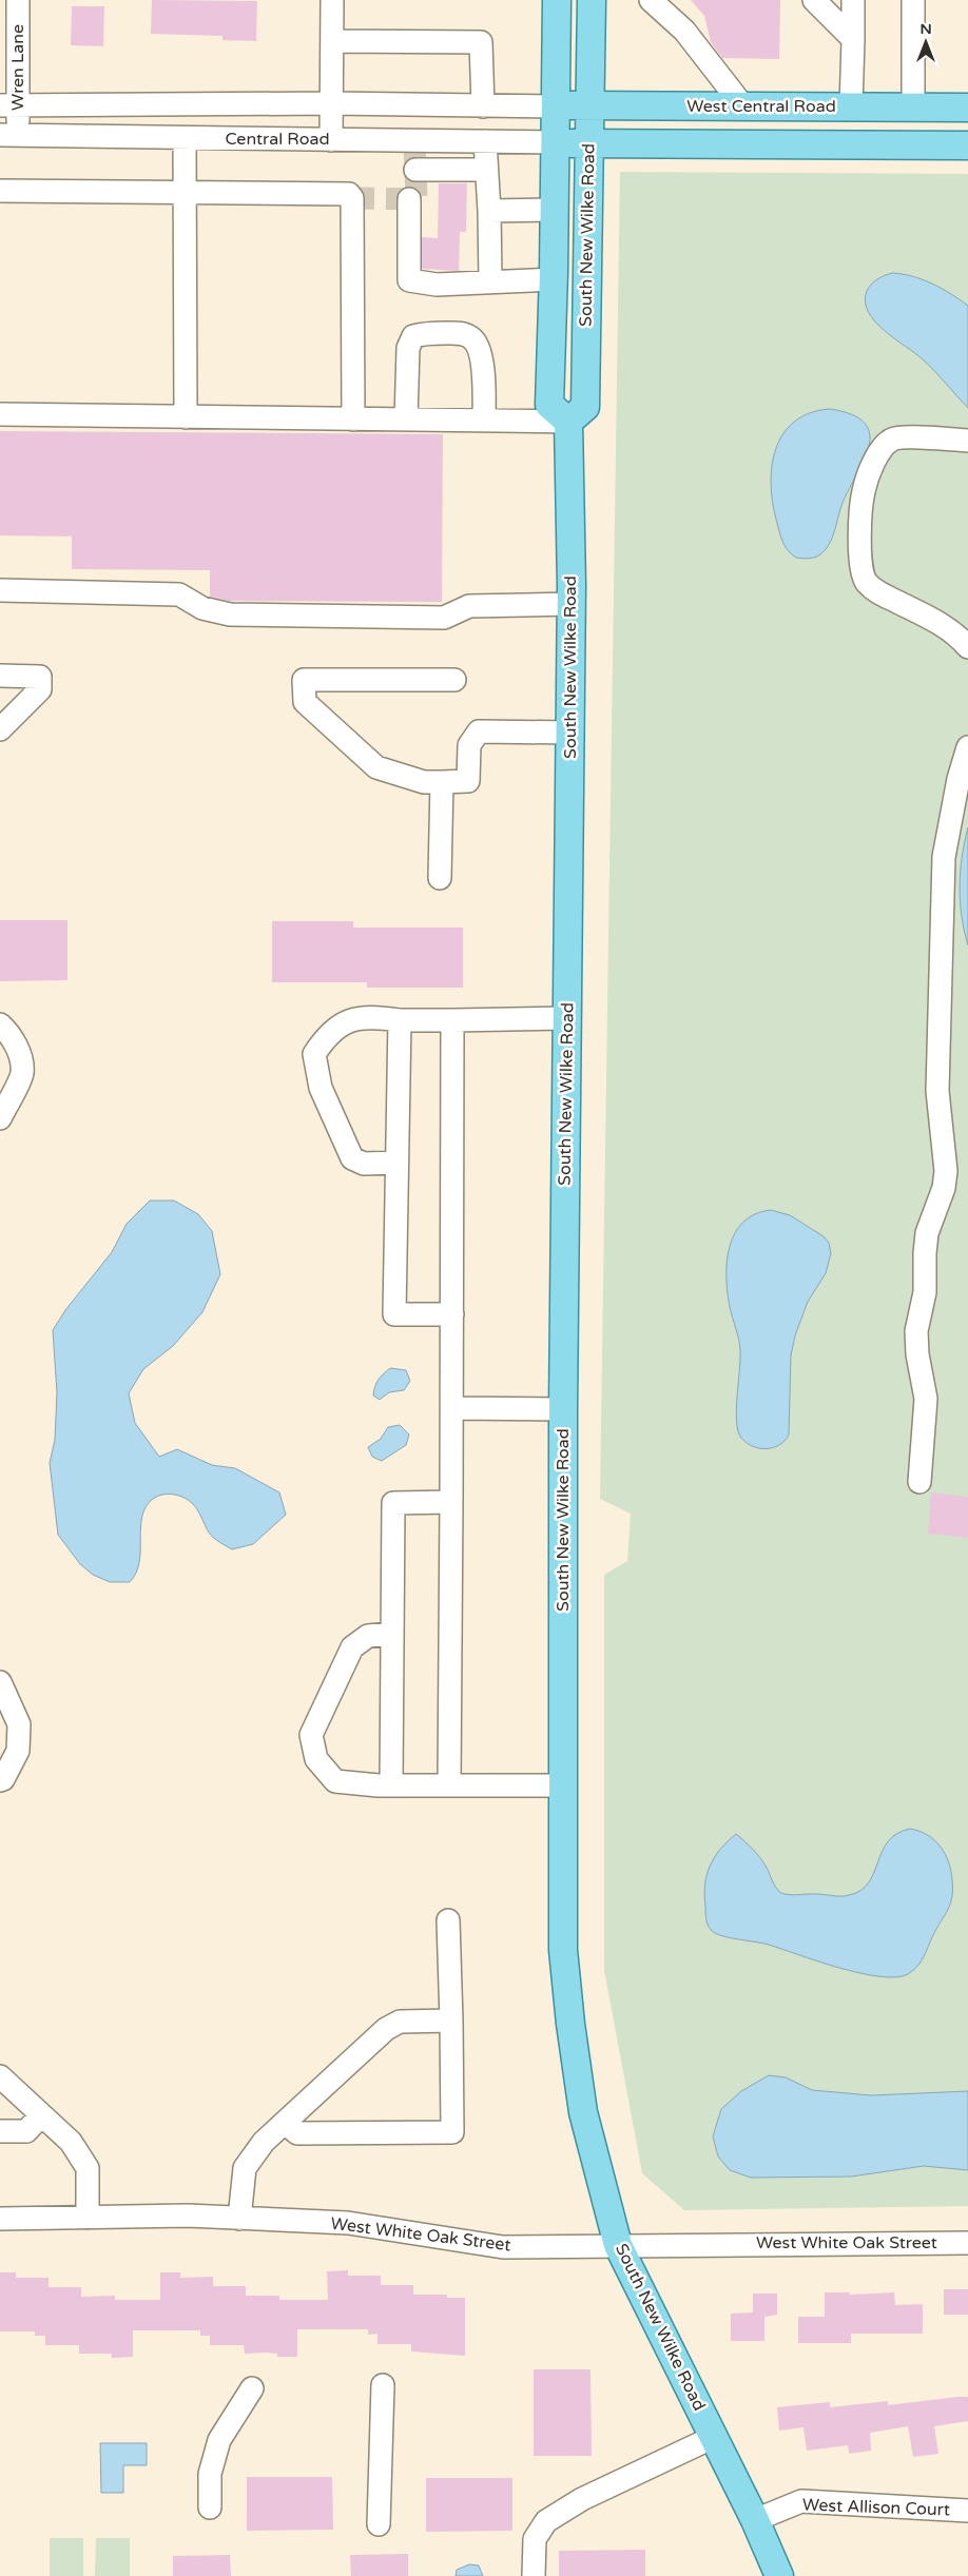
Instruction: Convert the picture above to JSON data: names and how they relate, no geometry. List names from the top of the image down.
{
  "streets": {
    "main road": ["West Central Road", "South New Wilke Road"],
    "street": [
      "Wren Lane",
      "Central Road",
      "West White Oak Street",
      "West Allison Court"
    ]
  },
  "crossings": [
    ["Wren Lane", "Central Road"],
    ["West Central Road", "Central Road"],
    ["West Central Road", "South New Wilke Road"],
    ["Central Road", "South New Wilke Road"],
    ["South New Wilke Road", "West White Oak Street"],
    ["South New Wilke Road", "West Allison Court"]
  ],
  "north": "top"
}
